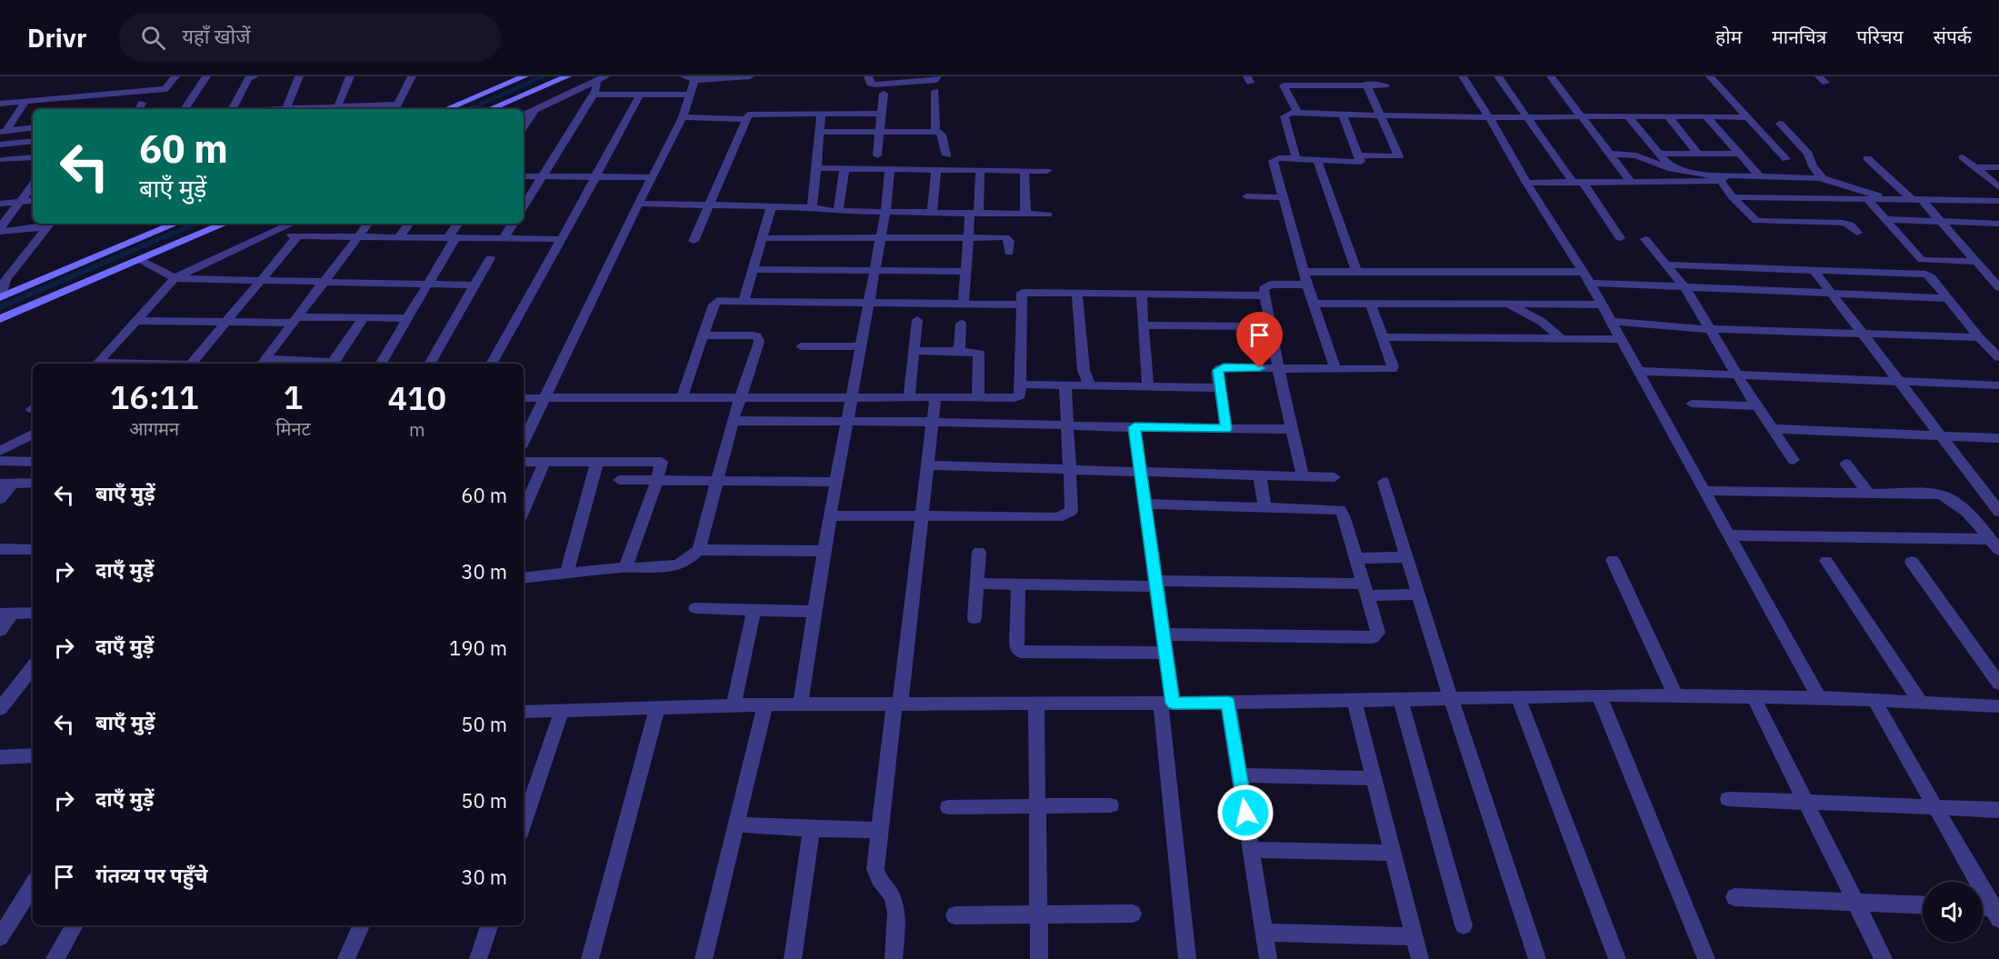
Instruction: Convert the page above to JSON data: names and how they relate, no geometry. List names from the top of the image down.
{
  "page": {
    "header": "Drivr",
    "search": "यहाँ खोजें",
    "nav": [
      "होम",
      "मानचित्र",
      "परिचय",
      "संपर्क"
    ],
    "turn": ["60 m", "बाएँ मुड़ें"],
    "eta": [
      "16:11",
      "आगमन",
      "1",
      "मिनट",
      "410",
      "m"
    ],
    "list": [
      {
        "name": "बाएँ मुड़ें",
        "value": "60 m"
      },
      {
        "name": "दाएँ मुड़ें",
        "value": "30 m"
      },
      {
        "name": "दाएँ मुड़ें",
        "value": "190 m"
      },
      {
        "name": "बाएँ मुड़ें",
        "value": "50 m"
      },
      {
        "name": "दाएँ मुड़ें",
        "value": "50 m"
      },
      {
        "name": "गंतव्य पर पहुँचे",
        "value": "30 m"
      }
    ]
  }
}
